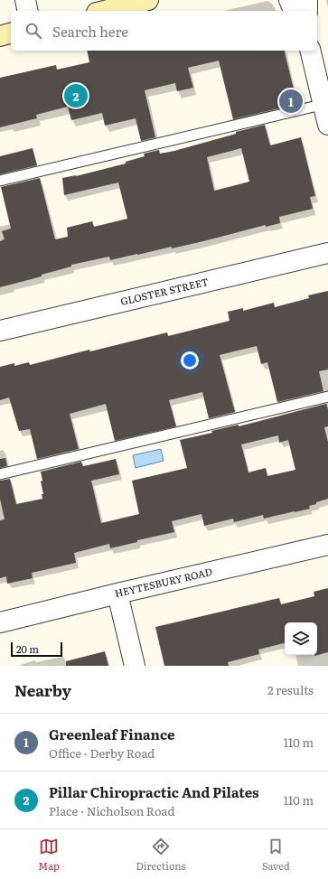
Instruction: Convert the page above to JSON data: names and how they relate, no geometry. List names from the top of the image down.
{
  "streets": {
    "street": ["GLOSTER STREET", "HEYTESBURY ROAD"]
  },
  "scale_bar": "20 m",
  "page": {
    "search": "Search here",
    "pins": ["2", "1"],
    "scale": "20 m",
    "heading": ["Nearby", "2 results"],
    "list": [
      {
        "mark": "1",
        "name": "Greenleaf Finance",
        "note": "Office · Derby Road",
        "value": "110 m"
      },
      {
        "mark": "2",
        "name": "Pillar Chiropractic And Pilates",
        "note": "Place · Nicholson Road",
        "value": "110 m"
      }
    ],
    "nav": ["Map", "Directions", "Saved"]
  }
}
